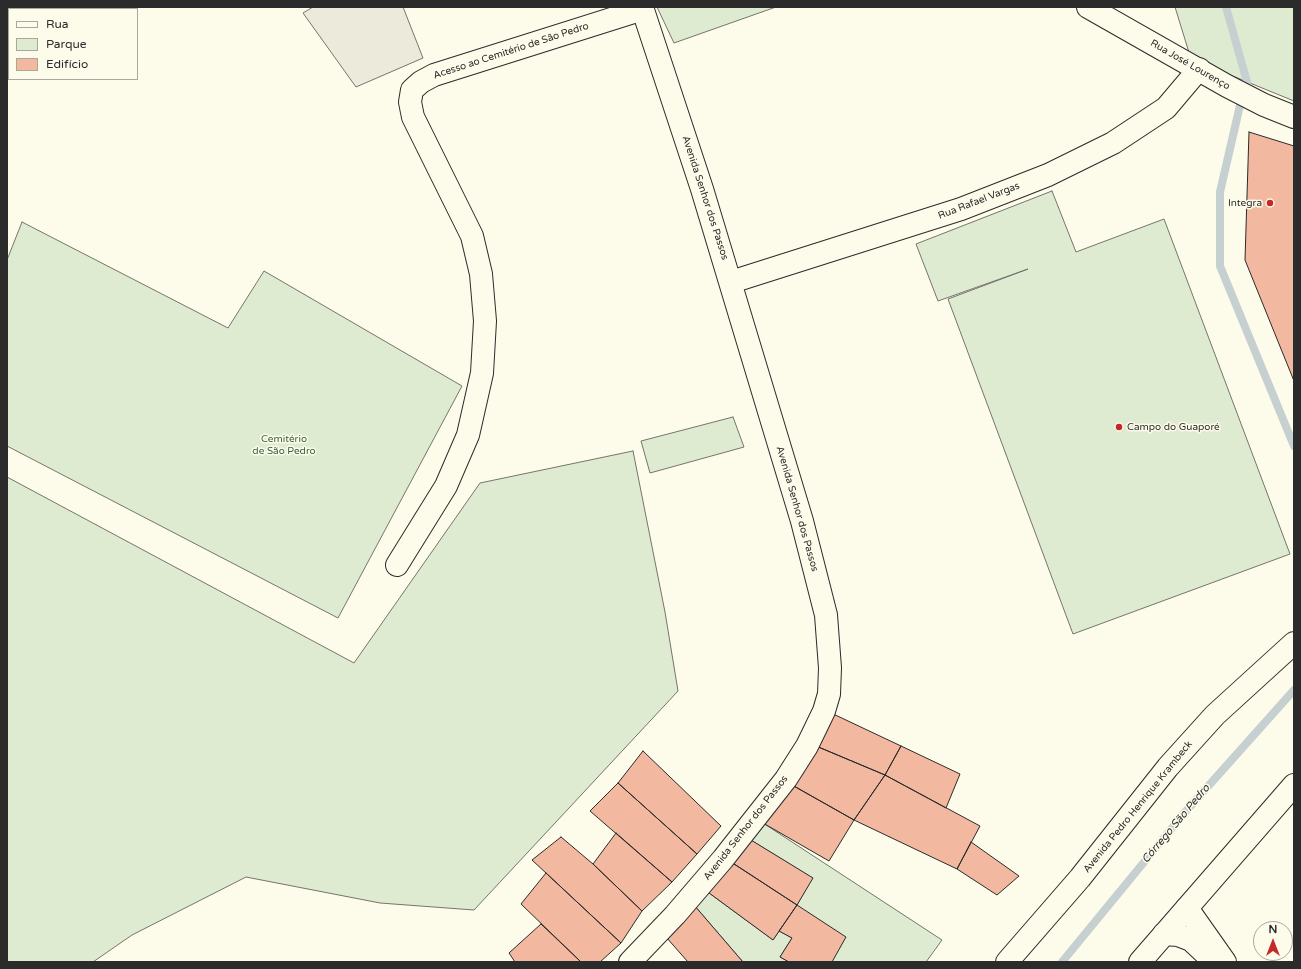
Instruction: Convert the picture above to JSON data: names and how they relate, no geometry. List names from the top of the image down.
{
  "streets": {
    "street": [
      "Acesso ao Cemitério de São Pedro",
      "Rua José Lourenço",
      "Avenida Senhor dos Passos",
      "Rua Rafael Vargas",
      "Avenida Pedro Henrique Krambeck"
    ]
  },
  "crossings": [
    ["Acesso ao Cemitério de São Pedro", "Avenida Senhor dos Passos"],
    ["Rua José Lourenço", "Rua Rafael Vargas"],
    ["Avenida Senhor dos Passos", "Rua Rafael Vargas"]
  ],
  "water": ["Córrego São Pedro"],
  "parks": ["Cemitério de São Pedro"],
  "places": ["Integra", "Campo do Guaporé"],
  "legend": ["Rua", "Parque", "Edifício"],
  "north": "top"
}
